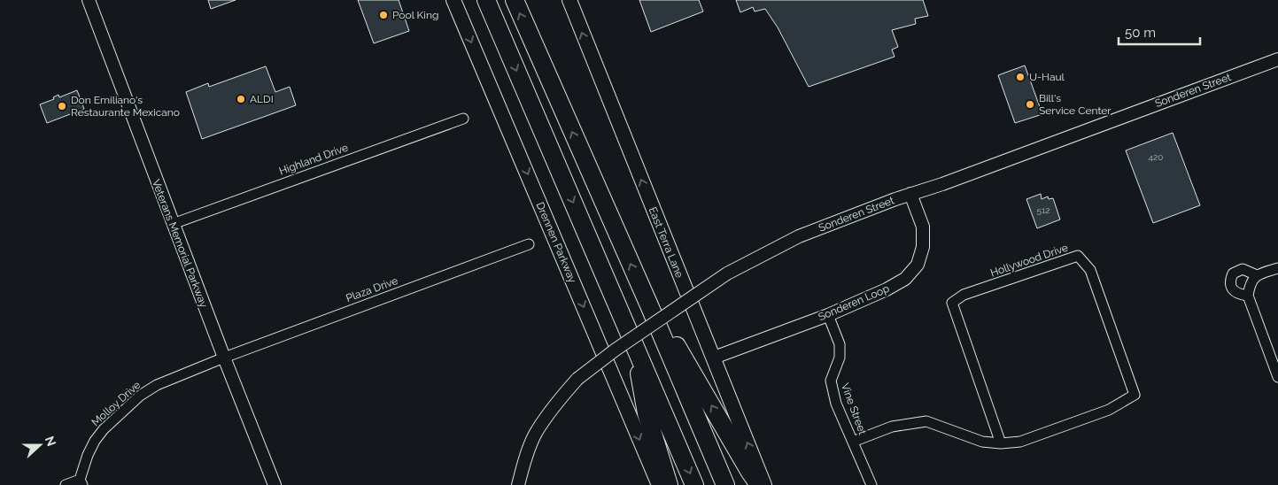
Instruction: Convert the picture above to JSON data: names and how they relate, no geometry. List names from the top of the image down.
{
  "streets": {
    "main road": ["Drennen Parkway", "East Terra Lane"],
    "street": [
      "Sonderen Street",
      "Highland Drive",
      "Veterans Memorial Parkway",
      "Hollywood Drive",
      "Plaza Drive",
      "Sonderen Loop",
      "Molloy Drive",
      "Vine Street"
    ]
  },
  "crossings": [
    ["Sonderen Street", "Sonderen Loop"],
    ["Highland Drive", "Veterans Memorial Parkway"],
    ["East Terra Lane", "Sonderen Loop"],
    ["Veterans Memorial Parkway", "Plaza Drive"],
    ["Veterans Memorial Parkway", "Molloy Drive"],
    ["Hollywood Drive", "Vine Street"],
    ["Plaza Drive", "Molloy Drive"],
    ["Sonderen Loop", "Vine Street"]
  ],
  "one_way": ["Drennen Parkway", "East Terra Lane"],
  "places": [
    "Pool King",
    "U-Haul",
    "ALDI",
    "Bill's Service Center",
    "Don Emiliano's Restaurante Mexicano"
  ],
  "house_numbers": ["420", "512"],
  "scale_bar": "50 m",
  "north": "right"
}
